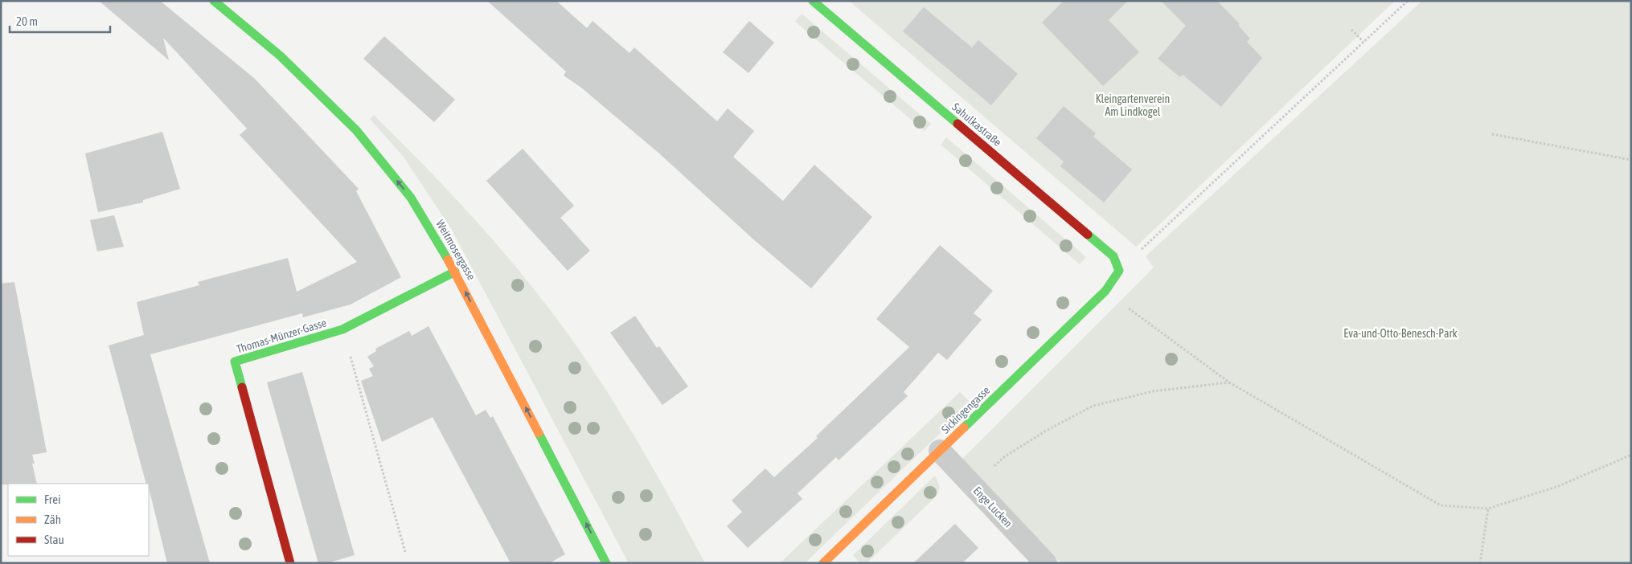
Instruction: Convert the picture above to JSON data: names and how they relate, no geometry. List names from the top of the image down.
{
  "streets": {
    "street": [
      "Sahulkastraße",
      "Weitmosergasse",
      "Thomas-Münzer-Gasse",
      "Sickingengasse",
      "Enge Lucken"
    ]
  },
  "crossings": [
    ["Sahulkastraße", "Sickingengasse"],
    ["Weitmosergasse", "Thomas-Münzer-Gasse"],
    ["Sickingengasse", "Enge Lucken"]
  ],
  "one_way": ["Weitmosergasse"],
  "parks": ["Kleingartenverein Am Lindkogel", "Eva-und-Otto-Benesch-Park"],
  "legend": ["Frei", "Zäh", "Stau"],
  "scale_bar": "20 m"
}
